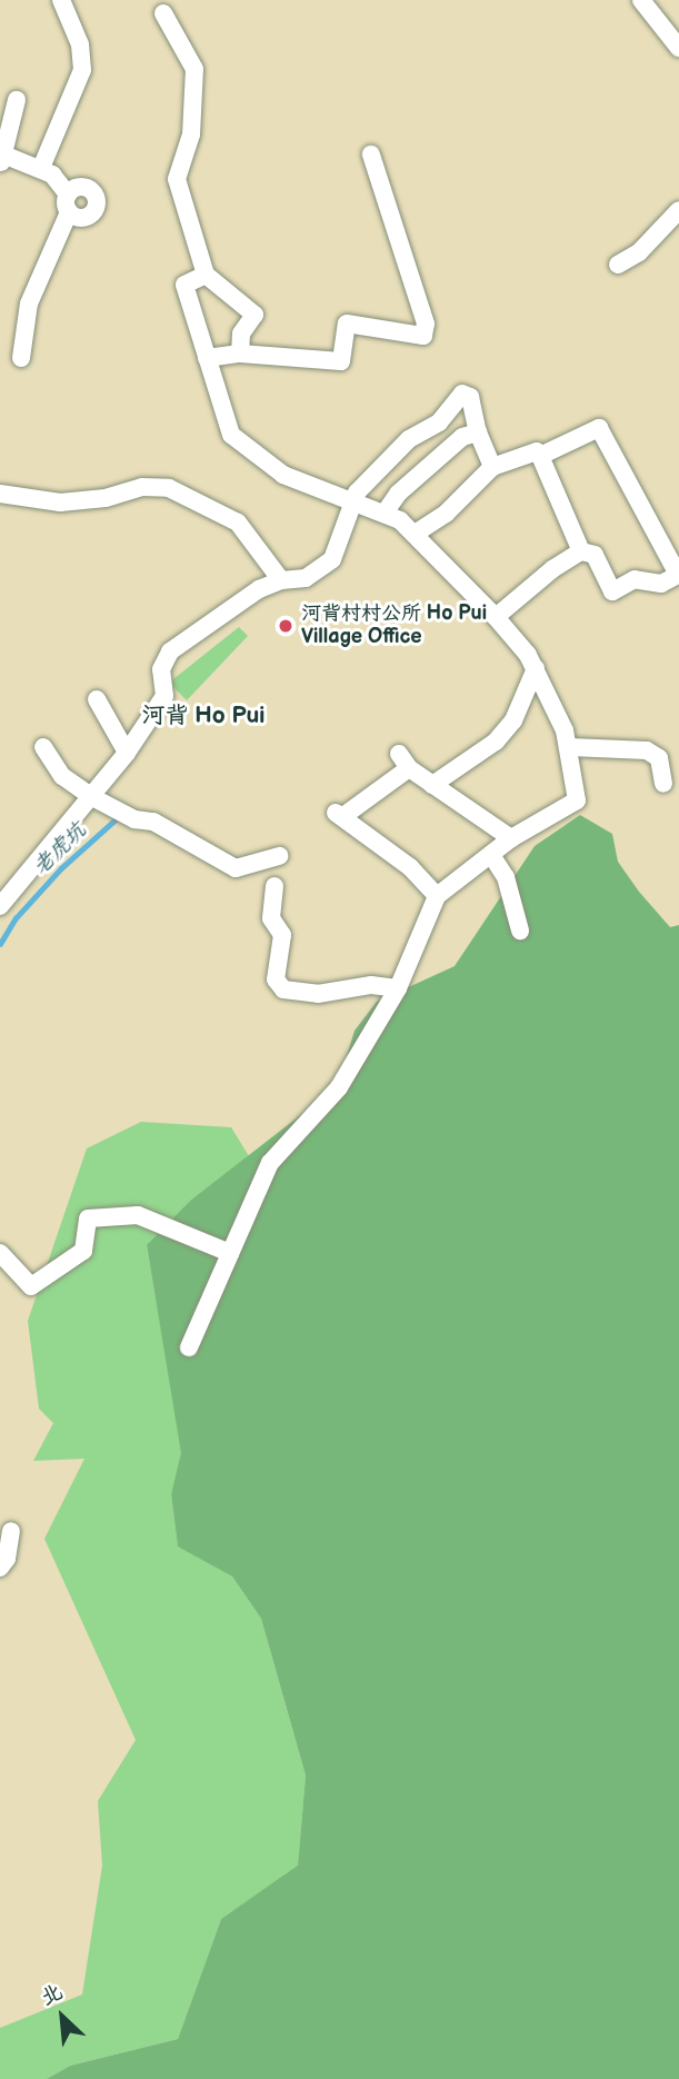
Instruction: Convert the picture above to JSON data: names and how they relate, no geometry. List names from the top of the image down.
{
  "districts": ["河背 Ho Pui"],
  "water": ["老虎坑"],
  "places": ["河背村村公所 Ho Pui Village Office"],
  "north": "top left"
}
